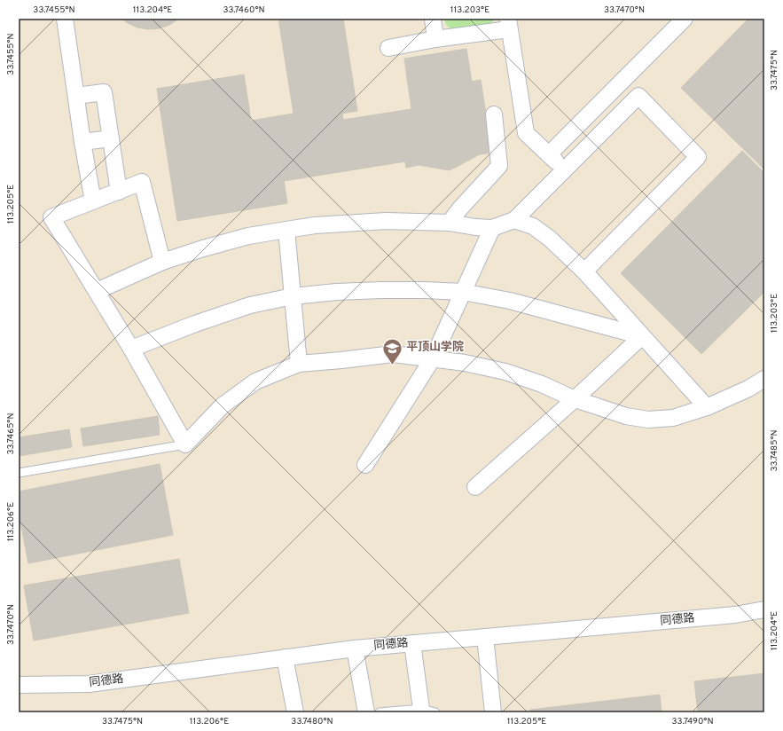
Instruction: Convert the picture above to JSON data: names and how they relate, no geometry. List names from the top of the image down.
{
  "streets": {
    "street": ["同德路"]
  },
  "places": {
    "school or university": ["平顶山学院"]
  },
  "coordinates": [
    "33.7455°N",
    "113.204°E",
    "33.7460°N",
    "113.203°E",
    "33.7470°N",
    "33.7475°N",
    "113.205°E",
    "33.7465°N",
    "33.7485°N",
    "113.206°E",
    "33.7480°N",
    "33.7490°N"
  ]
}
